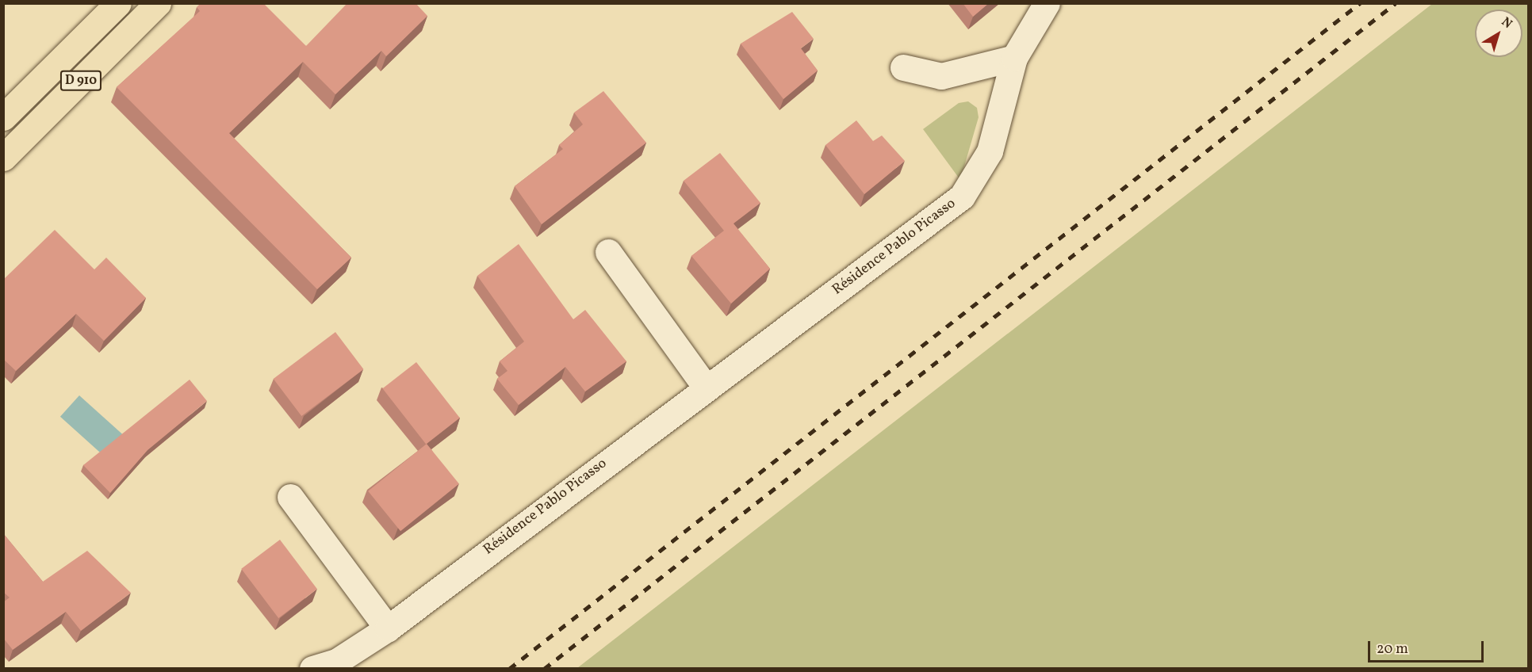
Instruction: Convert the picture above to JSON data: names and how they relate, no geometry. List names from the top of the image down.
{
  "streets": {
    "main road": ["D 910"],
    "street": ["Résidence Pablo Picasso"]
  },
  "scale_bar": "20 m",
  "north": "top right"
}
